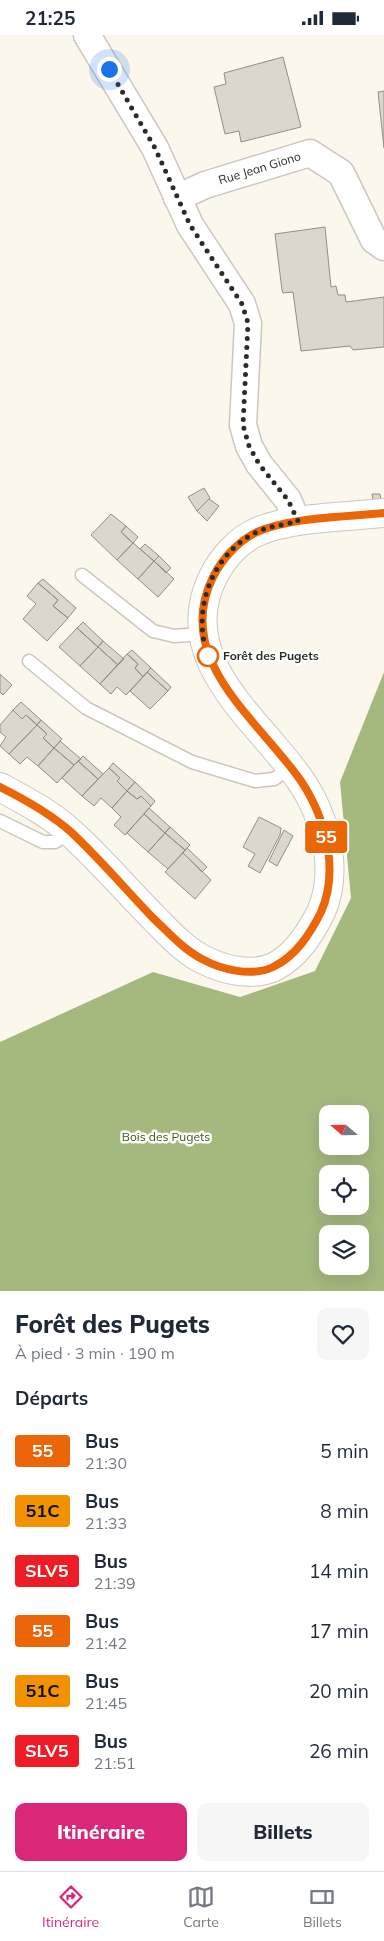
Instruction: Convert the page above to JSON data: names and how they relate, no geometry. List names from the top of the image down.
{
  "streets": {
    "street": ["Rue Jean Giono"]
  },
  "parks": ["Bois des Pugets"],
  "places": ["Forêt des Pugets"],
  "lines": ["bus line 55"],
  "north": "left",
  "page": {
    "status": "21:25",
    "on_map": "55",
    "heading": [
      ["Forêt des Pugets", "À pied · 3 min · 190 m"],
      "Départs"
    ],
    "list": [
      {
        "mark": "55",
        "name": "Bus",
        "note": "21:30",
        "value": "5 min"
      },
      {
        "mark": "51C",
        "name": "Bus",
        "note": "21:33",
        "value": "8 min"
      },
      {
        "mark": "SLV5",
        "name": "Bus",
        "note": "21:39",
        "value": "14 min"
      },
      {
        "mark": "55",
        "name": "Bus",
        "note": "21:42",
        "value": "17 min"
      },
      {
        "mark": "51C",
        "name": "Bus",
        "note": "21:45",
        "value": "20 min"
      },
      {
        "mark": "SLV5",
        "name": "Bus",
        "note": "21:51",
        "value": "26 min"
      }
    ],
    "buttons": ["Itinéraire", "Billets"],
    "tabs": ["Itinéraire", "Carte", "Billets"]
  }
}
